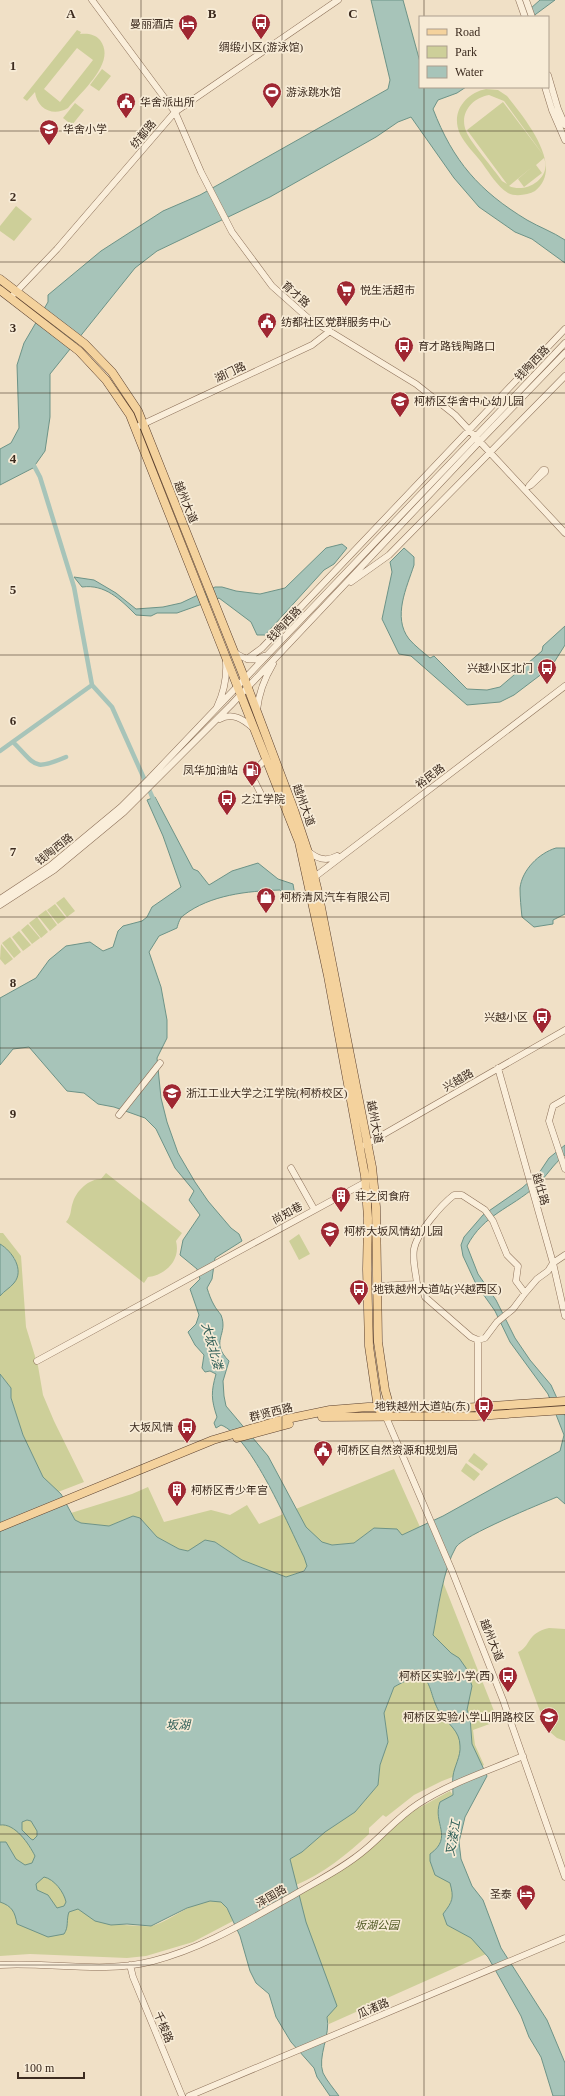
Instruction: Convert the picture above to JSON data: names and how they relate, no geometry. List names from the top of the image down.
{
  "streets": {
    "main road": ["越州大道", "群贤西路"],
    "street": [
      "纺都路",
      "育才路",
      "钱陶西路",
      "湖门路",
      "裕民路",
      "兴越路",
      "越仕路",
      "尚知巷",
      "泽国路",
      "瓜渚路",
      "千梭路"
    ]
  },
  "crossings": [
    ["纺都路", "育才路"],
    ["纺都路", "越州大道"],
    ["育才路", "钱陶西路"],
    ["育才路", "湖门路"],
    ["钱陶西路", "越州大道"],
    ["湖门路", "越州大道"],
    ["越州大道", "裕民路"],
    ["越州大道", "兴越路"],
    ["越州大道", "尚知巷"],
    ["越州大道", "群贤西路"],
    ["越州大道", "泽国路"],
    ["兴越路", "越仕路"],
    ["泽国路", "千梭路"]
  ],
  "water": ["大坂北溇", "坂湖", "叉溇江"],
  "parks": ["坂湖公园"],
  "places": {
    "bus stop": [
      "绸缎小区(游泳馆)",
      "育才路钱陶路口",
      "兴越小区北门",
      "之江学院",
      "兴越小区",
      "地铁越州大道站(兴越西区)",
      "地铁越州大道站(东)",
      "大坂风情",
      "柯桥区实验小学(西)"
    ],
    "hotel": ["曼丽酒店", "圣泰"],
    "sports": ["游泳跳水馆"],
    "public building": ["华舍派出所", "纺都社区党群服务中心", "柯桥区自然资源和规划局"],
    "school or university": [
      "华舍小学",
      "柯桥区华舍中心幼儿园",
      "浙江工业大学之江学院(柯桥校区)",
      "柯桥大坂风情幼儿园",
      "柯桥区实验小学山阴路校区"
    ],
    "supermarket": ["悦生活超市"],
    "fuel station": ["凤华加油站"],
    "shop": ["柯桥清风汽车有限公司"],
    "building": ["荘之闵食府", "柯桥区青少年宫"]
  },
  "legend": ["Road", "Park", "Water"],
  "scale_bar": "100 m",
  "grid": {
    "columns": ["A", "B", "C"],
    "rows": [
      "1",
      "2",
      "3",
      "4",
      "5",
      "6",
      "7",
      "8",
      "9"
    ]
  }
}
